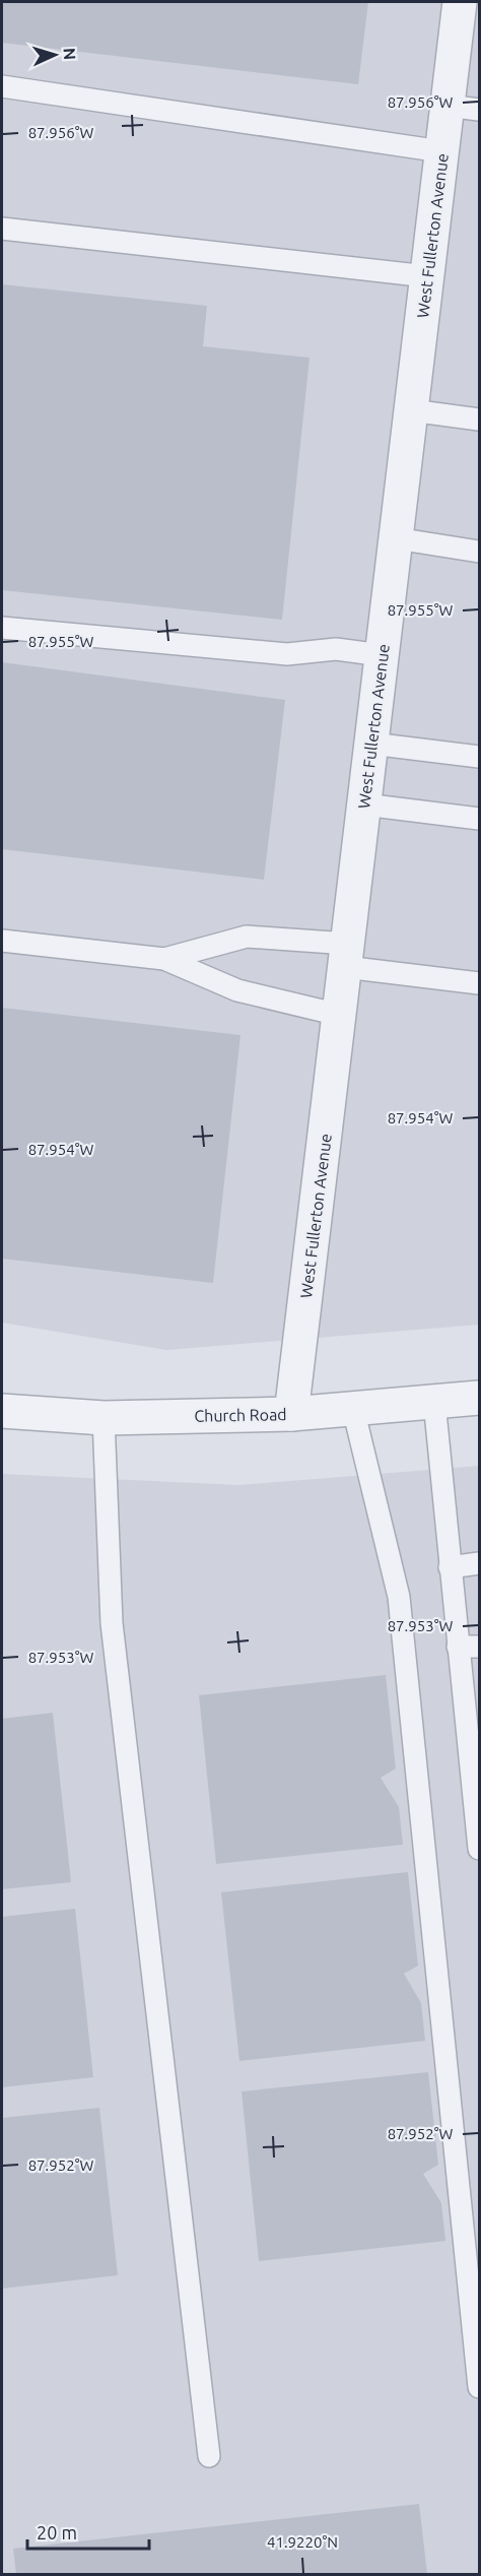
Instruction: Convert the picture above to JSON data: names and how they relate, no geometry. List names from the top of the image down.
{
  "streets": {
    "street": ["West Fullerton Avenue", "Church Road"]
  },
  "crossings": [
    ["West Fullerton Avenue", "Church Road"]
  ],
  "scale_bar": "20 m",
  "north": "right",
  "coordinates": [
    "87.956°W",
    "87.955°W",
    "87.954°W",
    "87.953°W",
    "87.952°W",
    "41.9220°N"
  ]
}
